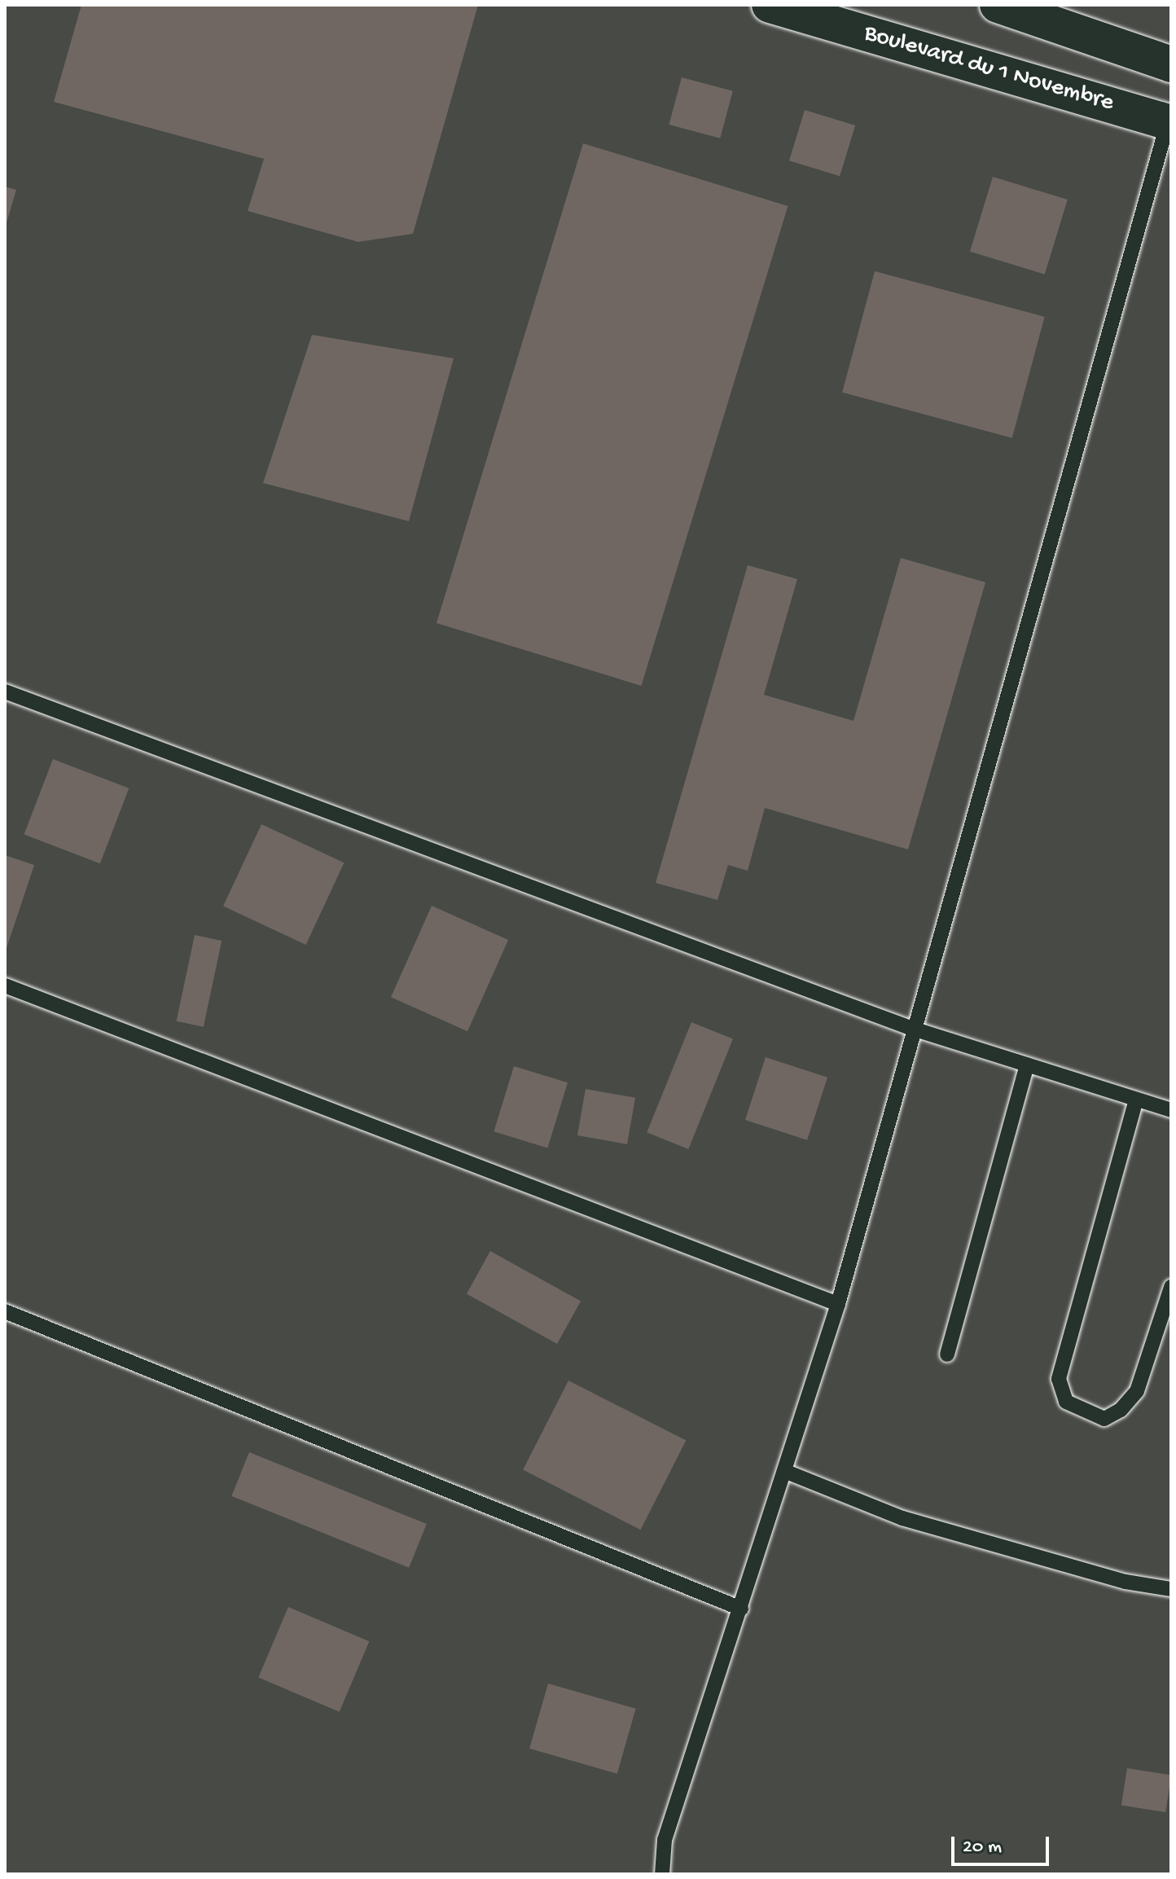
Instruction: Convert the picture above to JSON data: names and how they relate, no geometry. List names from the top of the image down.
{
  "streets": {
    "main road": ["Boulevard du 1 Novembre"]
  },
  "scale_bar": "20 m"
}
